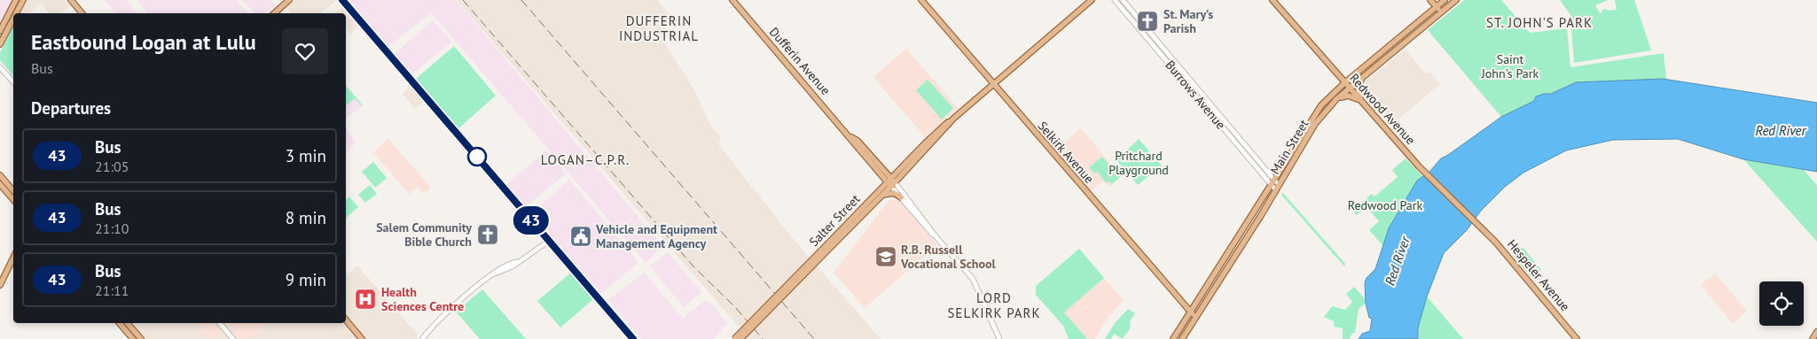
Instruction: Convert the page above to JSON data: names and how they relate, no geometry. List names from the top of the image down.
{
  "streets": {
    "main road": [
      "Dufferin Avenue",
      "Redwood Avenue",
      "Main Street",
      "Selkirk Avenue",
      "Salter Street",
      "Hespeler Avenue"
    ],
    "street": ["Burrows Avenue"]
  },
  "crossings": [
    ["Dufferin Avenue", "Salter Street"],
    ["Burrows Avenue", "Main Street"],
    ["Redwood Avenue", "Main Street"],
    ["Redwood Avenue", "Hespeler Avenue"],
    ["Main Street", "Selkirk Avenue"],
    ["Selkirk Avenue", "Salter Street"]
  ],
  "districts": [
    "DUFFERIN INDUSTRIAL",
    "ST. JOHN'S PARK",
    "LOGAN–C.P.R.",
    "LORD SELKIRK PARK"
  ],
  "water": ["Red River"],
  "parks": ["Saint John's Park", "Pritchard Playground", "Redwood Park"],
  "places": {
    "church": ["St. Mary’s Parish", "Salem Community Bible Church"],
    "public building": ["Vehicle and Equipment Management Agency"],
    "school or university": ["R.B. Russell Vocational School"],
    "hospital": ["Health Sciences Centre"]
  },
  "lines": ["bus line 43"],
  "page": {
    "on_map": "43",
    "heading": [
      ["Eastbound Logan at Lulu", "Bus"],
      "Departures"
    ],
    "list": [
      {
        "mark": "43",
        "name": "Bus",
        "note": "21:05",
        "value": "3 min"
      },
      {
        "mark": "43",
        "name": "Bus",
        "note": "21:10",
        "value": "8 min"
      },
      {
        "mark": "43",
        "name": "Bus",
        "note": "21:11",
        "value": "9 min"
      }
    ]
  }
}
